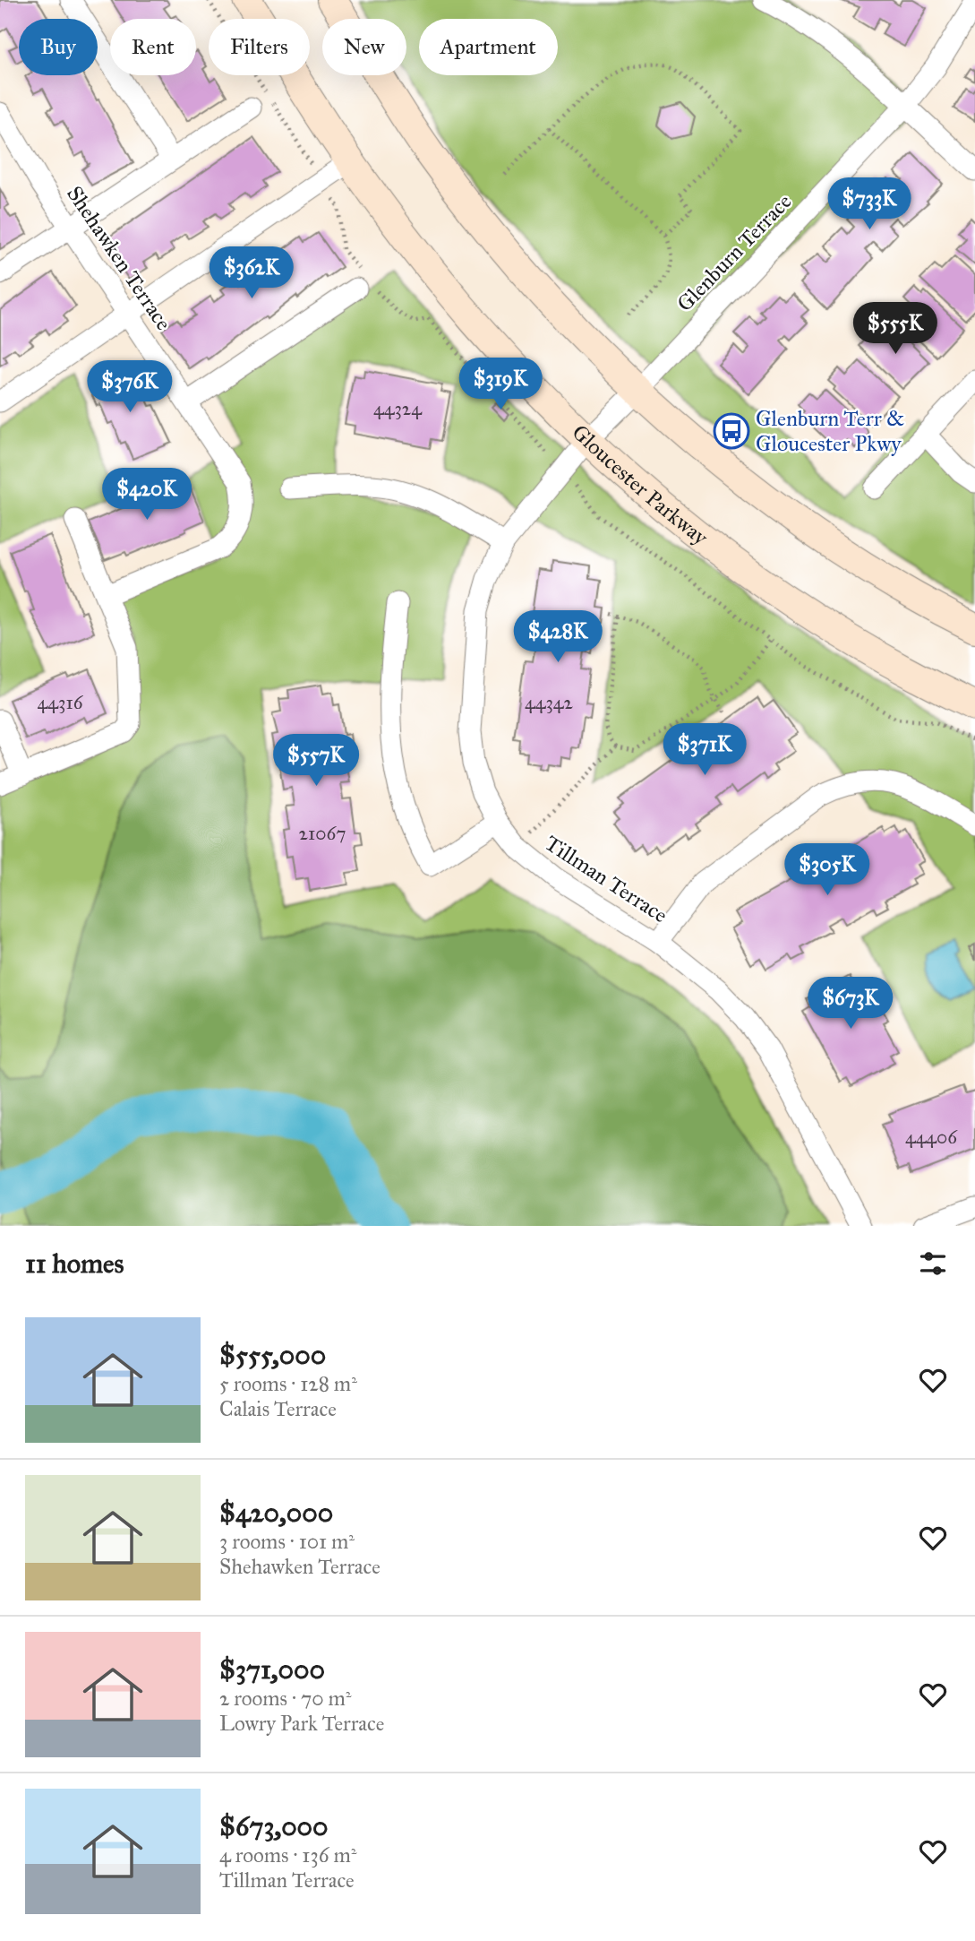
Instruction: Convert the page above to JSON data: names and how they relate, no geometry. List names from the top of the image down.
{
  "streets": {
    "main road": ["Gloucester Parkway"],
    "street": ["Glenburn Terrace", "Shehawken Terrace", "Tillman Terrace"]
  },
  "crossings": [
    ["Glenburn Terrace", "Gloucester Parkway"],
    ["Glenburn Terrace", "Tillman Terrace"],
    ["Gloucester Parkway", "Tillman Terrace"]
  ],
  "places": {
    "bus stop": ["Glenburn Terr & Gloucester Pkwy"]
  },
  "house_numbers": [
    "44324",
    "44316",
    "44342",
    "21067",
    "44406"
  ],
  "page": {
    "chip": [
      "Buy",
      "Rent",
      "Filters",
      "New",
      "Apartment"
    ],
    "price": [
      "$733K",
      "$362K",
      "$555K",
      "$319K",
      "$376K",
      "$420K",
      "$428K",
      "$371K",
      "$557K",
      "$305K",
      "$673K"
    ],
    "heading": "11 homes",
    "list": [
      {
        "name": "$555,000",
        "note": "5 rooms · 128 m² · Calais Terrace"
      },
      {
        "name": "$420,000",
        "note": "3 rooms · 101 m² · Shehawken Terrace"
      },
      {
        "name": "$371,000",
        "note": "2 rooms · 70 m² · Lowry Park Terrace"
      },
      {
        "name": "$673,000",
        "note": "4 rooms · 136 m² · Tillman Terrace"
      }
    ]
  }
}
